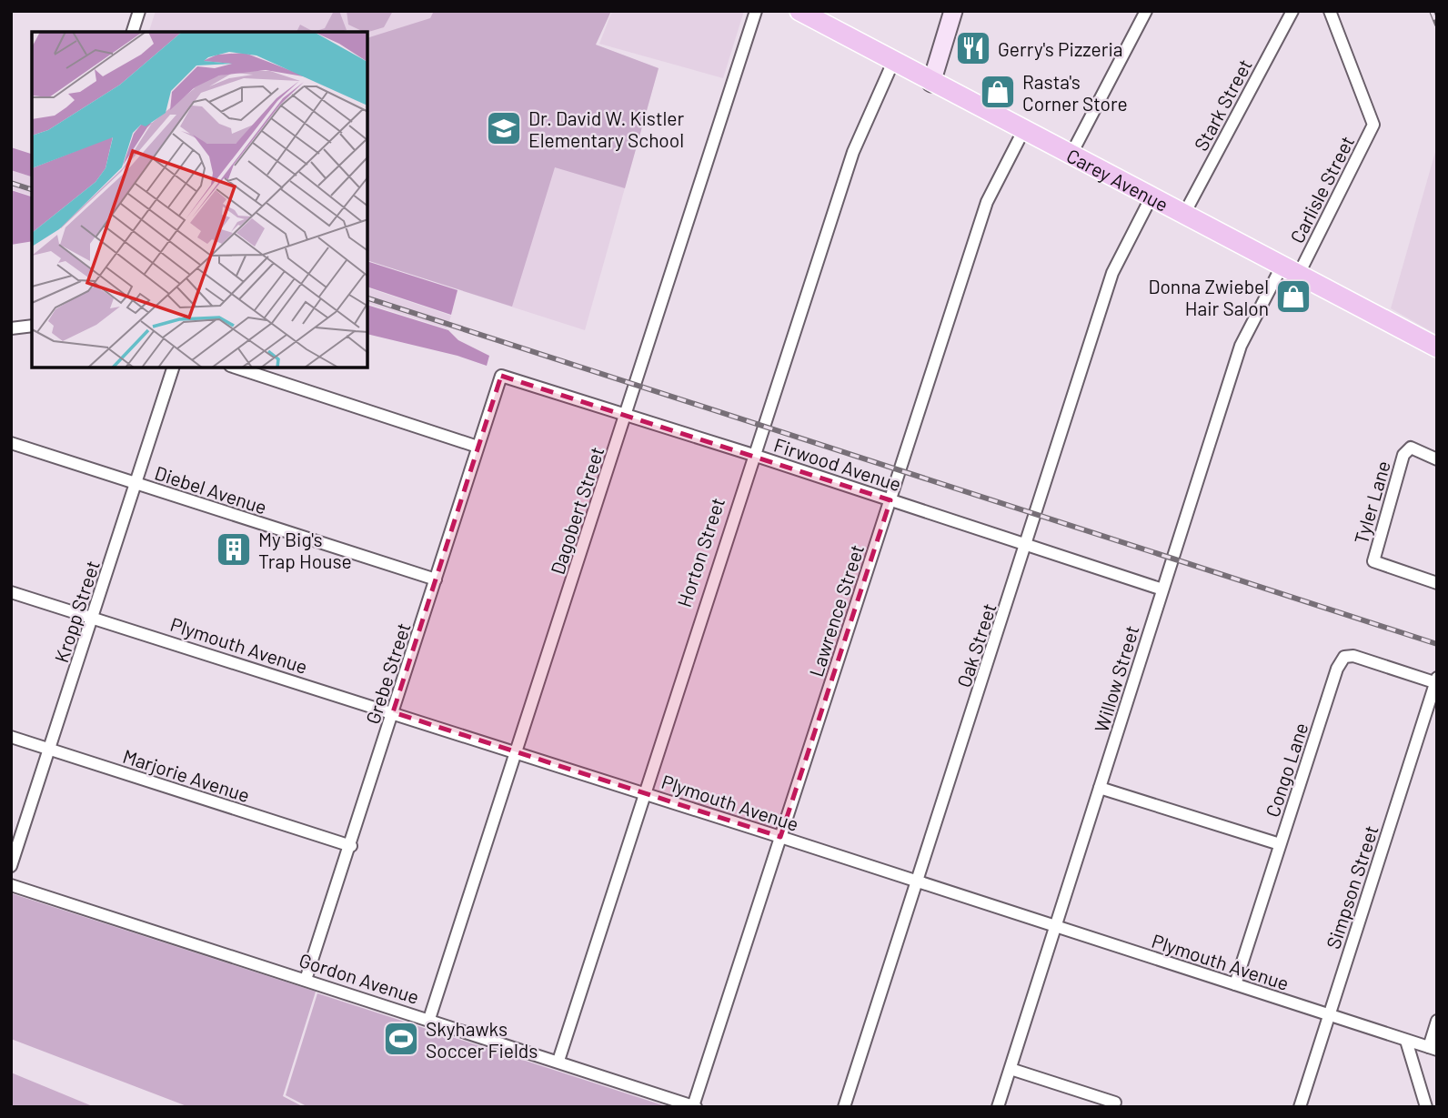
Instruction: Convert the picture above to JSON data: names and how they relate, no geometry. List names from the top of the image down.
{
  "streets": {
    "main road": ["Carey Avenue"],
    "street": [
      "Stark Street",
      "Carlisle Street",
      "Firwood Avenue",
      "Diebel Avenue",
      "Tyler Lane",
      "Dagobert Street",
      "Horton Street",
      "Lawrence Street",
      "Kropp Street",
      "Plymouth Avenue",
      "Oak Street",
      "Grebe Street",
      "Willow Street",
      "Congo Lane",
      "Marjorie Avenue",
      "Simpson Street",
      "Gordon Avenue"
    ]
  },
  "crossings": [
    ["Stark Street", "Carey Avenue"],
    ["Carey Avenue", "Carlisle Street"],
    ["Carey Avenue", "Horton Street"],
    ["Carey Avenue", "Lawrence Street"],
    ["Carey Avenue", "Oak Street"],
    ["Carey Avenue", "Willow Street"],
    ["Carlisle Street", "Willow Street"],
    ["Firwood Avenue", "Dagobert Street"],
    ["Firwood Avenue", "Horton Street"],
    ["Firwood Avenue", "Lawrence Street"],
    ["Firwood Avenue", "Oak Street"],
    ["Firwood Avenue", "Grebe Street"],
    ["Firwood Avenue", "Willow Street"],
    ["Diebel Avenue", "Kropp Street"],
    ["Diebel Avenue", "Grebe Street"],
    ["Dagobert Street", "Plymouth Avenue"],
    ["Dagobert Street", "Gordon Avenue"],
    ["Horton Street", "Plymouth Avenue"],
    ["Horton Street", "Gordon Avenue"],
    ["Lawrence Street", "Plymouth Avenue"],
    ["Lawrence Street", "Gordon Avenue"],
    ["Kropp Street", "Plymouth Avenue"],
    ["Kropp Street", "Marjorie Avenue"],
    ["Plymouth Avenue", "Oak Street"],
    ["Plymouth Avenue", "Grebe Street"],
    ["Plymouth Avenue", "Willow Street"],
    ["Plymouth Avenue", "Congo Lane"],
    ["Plymouth Avenue", "Simpson Street"],
    ["Grebe Street", "Marjorie Avenue"],
    ["Grebe Street", "Gordon Avenue"],
    ["Congo Lane", "Simpson Street"]
  ],
  "places": {
    "restaurant": ["Gerry's Pizzeria"],
    "shop": ["Rasta's Corner Store", "Donna Zwiebel Hair Salon"],
    "school or university": ["Dr. David W. Kistler Elementary School"],
    "building": ["My Big's Trap House"],
    "sports": ["Skyhawks Soccer Fields"]
  }
}
